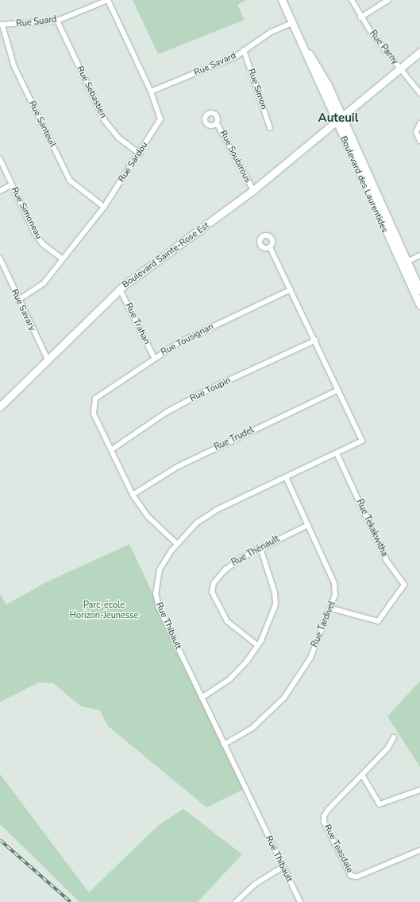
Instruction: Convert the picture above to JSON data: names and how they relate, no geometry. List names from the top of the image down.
{
  "streets": {
    "main road": ["Boulevard des Laurentides", "Boulevard Sainte-Rose Est"],
    "street": [
      "Rue Suard",
      "Rue Parny",
      "Rue Savard",
      "Rue Simon",
      "Rue Sebastien",
      "Rue Santeuil",
      "Rue Soubirous",
      "Rue Sardou",
      "Rue Simoneau",
      "Rue Savary",
      "Rue Trahan",
      "Rue Tousignan",
      "Rue Toupin",
      "Rue Trudel",
      "Rue Tekakwitha",
      "Rue Thériault",
      "Rue Tardivel",
      "Rue Thibault",
      "Rue Teasdale"
    ]
  },
  "crossings": [
    ["Rue Suard", "Rue Sebastien"],
    ["Rue Suard", "Rue Santeuil"],
    ["Rue Suard", "Rue Sardou"],
    ["Rue Parny", "Boulevard Sainte-Rose Est"],
    ["Rue Savard", "Rue Simon"],
    ["Rue Savard", "Rue Sardou"],
    ["Rue Savard", "Boulevard des Laurentides"],
    ["Rue Sebastien", "Rue Sardou"],
    ["Rue Santeuil", "Rue Sardou"],
    ["Rue Soubirous", "Boulevard Sainte-Rose Est"],
    ["Rue Sardou", "Rue Simoneau"],
    ["Rue Sardou", "Rue Savary"],
    ["Boulevard des Laurentides", "Boulevard Sainte-Rose Est"],
    ["Boulevard Sainte-Rose Est", "Rue Savary"],
    ["Boulevard Sainte-Rose Est", "Rue Trahan"],
    ["Rue Trahan", "Rue Tousignan"],
    ["Rue Tousignan", "Rue Toupin"],
    ["Rue Tousignan", "Rue Trudel"],
    ["Rue Tousignan", "Rue Thibault"],
    ["Rue Trudel", "Rue Thibault"],
    ["Rue Tekakwitha", "Rue Tardivel"],
    ["Rue Tekakwitha", "Rue Thibault"],
    ["Rue Thériault", "Rue Tardivel"],
    ["Rue Tardivel", "Rue Thibault"]
  ],
  "districts": ["Auteuil"],
  "parks": ["Parc-école Horizon-Jeunesse"]
}
